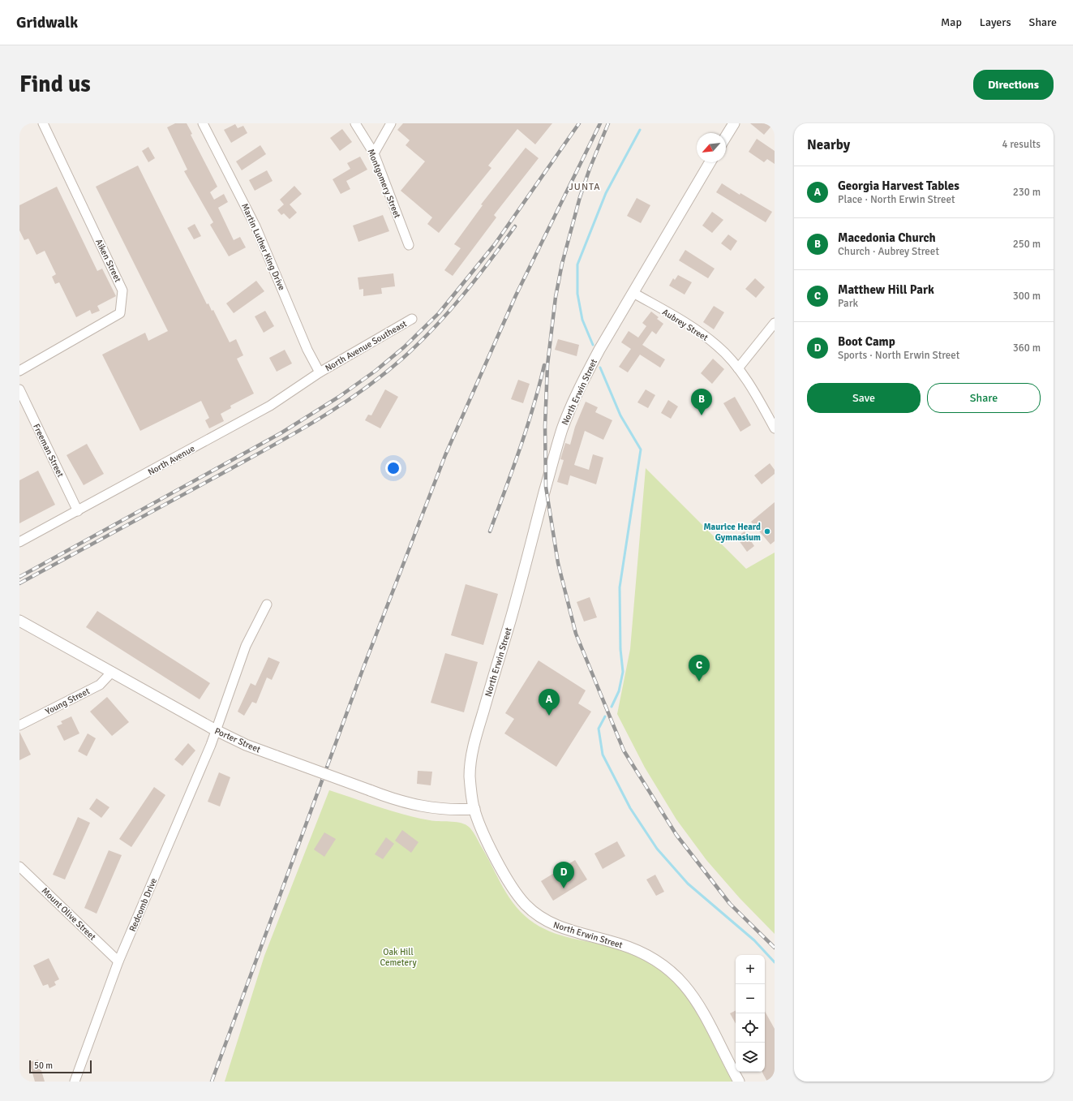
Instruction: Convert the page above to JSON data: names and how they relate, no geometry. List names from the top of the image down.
{
  "streets": {
    "street": [
      "Montgomery Street",
      "Martin Luther King Drive",
      "Aiken Street",
      "Aubrey Street",
      "North Avenue Southeast",
      "North Erwin Street",
      "Freeman Street",
      "North Avenue",
      "Young Street",
      "Porter Street",
      "Redcomb Drive",
      "Mount Olive Street"
    ]
  },
  "crossings": [
    ["Martin Luther King Drive", "North Avenue Southeast"],
    ["Martin Luther King Drive", "North Avenue"],
    ["Aubrey Street", "North Erwin Street"],
    ["North Avenue Southeast", "North Avenue"],
    ["North Erwin Street", "Porter Street"],
    ["Freeman Street", "North Avenue"],
    ["Young Street", "Porter Street"],
    ["Porter Street", "Redcomb Drive"],
    ["Redcomb Drive", "Mount Olive Street"]
  ],
  "districts": ["JUNTA"],
  "parks": ["Oak Hill Cemetery"],
  "places": ["Maurice Heard Gymnasium"],
  "scale_bar": "50 m",
  "north": "bottom left",
  "page": {
    "header": "Gridwalk",
    "nav": ["Map", "Layers", "Share"],
    "buttons": [
      "Directions",
      ["Save", "Share"]
    ],
    "title": "Find us",
    "heading": ["Nearby", "4 results"],
    "list": [
      {
        "mark": "A",
        "name": "Georgia Harvest Tables",
        "note": "Place · North Erwin Street",
        "value": "230 m"
      },
      {
        "mark": "B",
        "name": "Macedonia Church",
        "note": "Church · Aubrey Street",
        "value": "250 m"
      },
      {
        "mark": "C",
        "name": "Matthew Hill Park",
        "note": "Park",
        "value": "300 m"
      },
      {
        "mark": "D",
        "name": "Boot Camp",
        "note": "Sports · North Erwin Street",
        "value": "360 m"
      }
    ],
    "pins": [
      "B",
      "C",
      "A",
      "D"
    ],
    "map_buttons": ["+", "−"],
    "scale": "50 m"
  }
}
